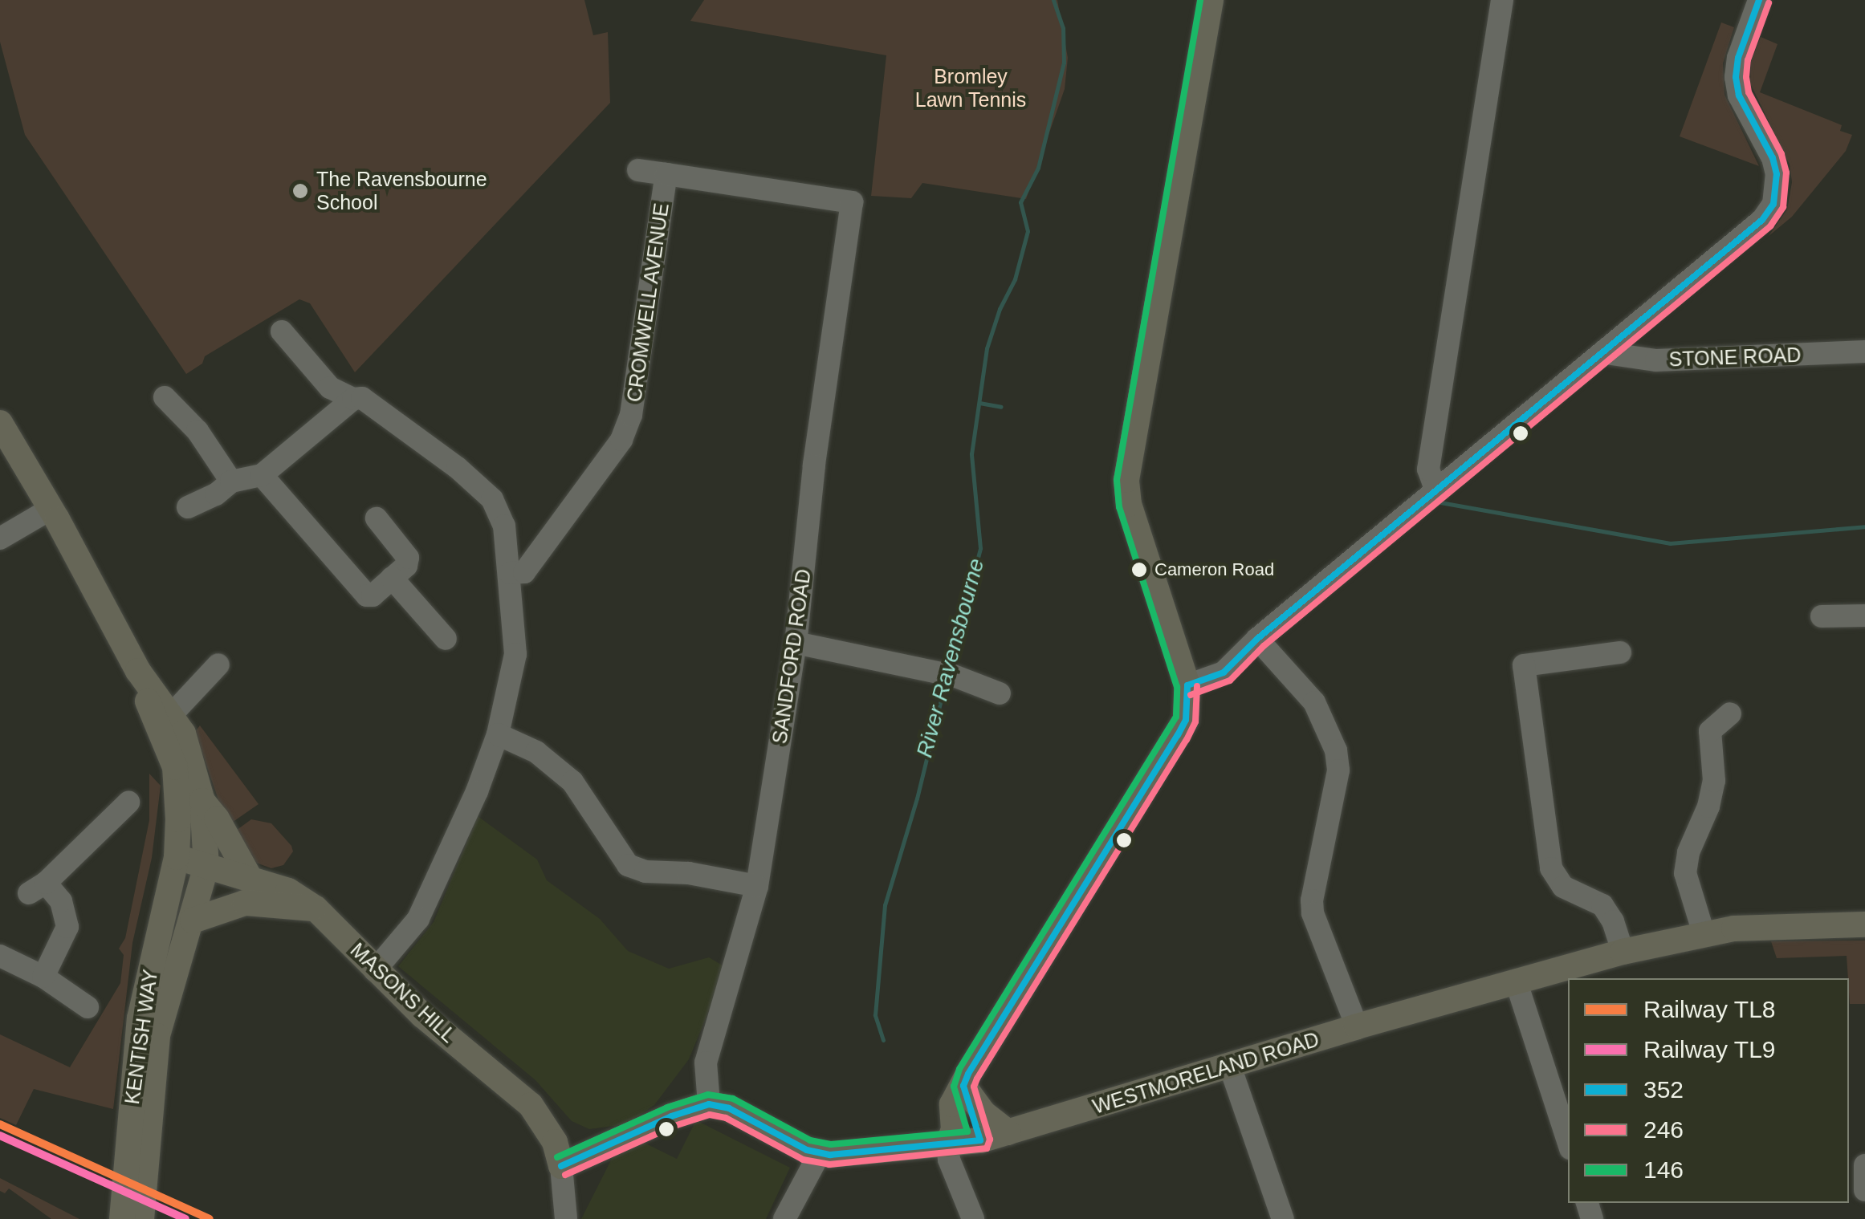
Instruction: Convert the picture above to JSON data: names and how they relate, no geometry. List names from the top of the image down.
{
  "streets": {
    "main road": ["MASONS HILL", "KENTISH WAY", "WESTMORELAND ROAD"],
    "street": ["CROMWELL AVENUE", "STONE ROAD", "SANDFORD ROAD"]
  },
  "crossings": [
    ["CROMWELL AVENUE", "SANDFORD ROAD"],
    ["SANDFORD ROAD", "WESTMORELAND ROAD"],
    ["MASONS HILL", "KENTISH WAY"]
  ],
  "water": ["River Ravensbourne"],
  "parks": ["Bromley Lawn Tennis"],
  "places": ["The Ravensbourne School", "Cameron Road"],
  "lines": [
    "transit line 352",
    "transit line 146",
    "transit line 246",
    "rail line TL8",
    "rail line TL9"
  ],
  "legend": [
    "Railway TL8",
    "Railway TL9",
    "352",
    "246",
    "146"
  ]
}
